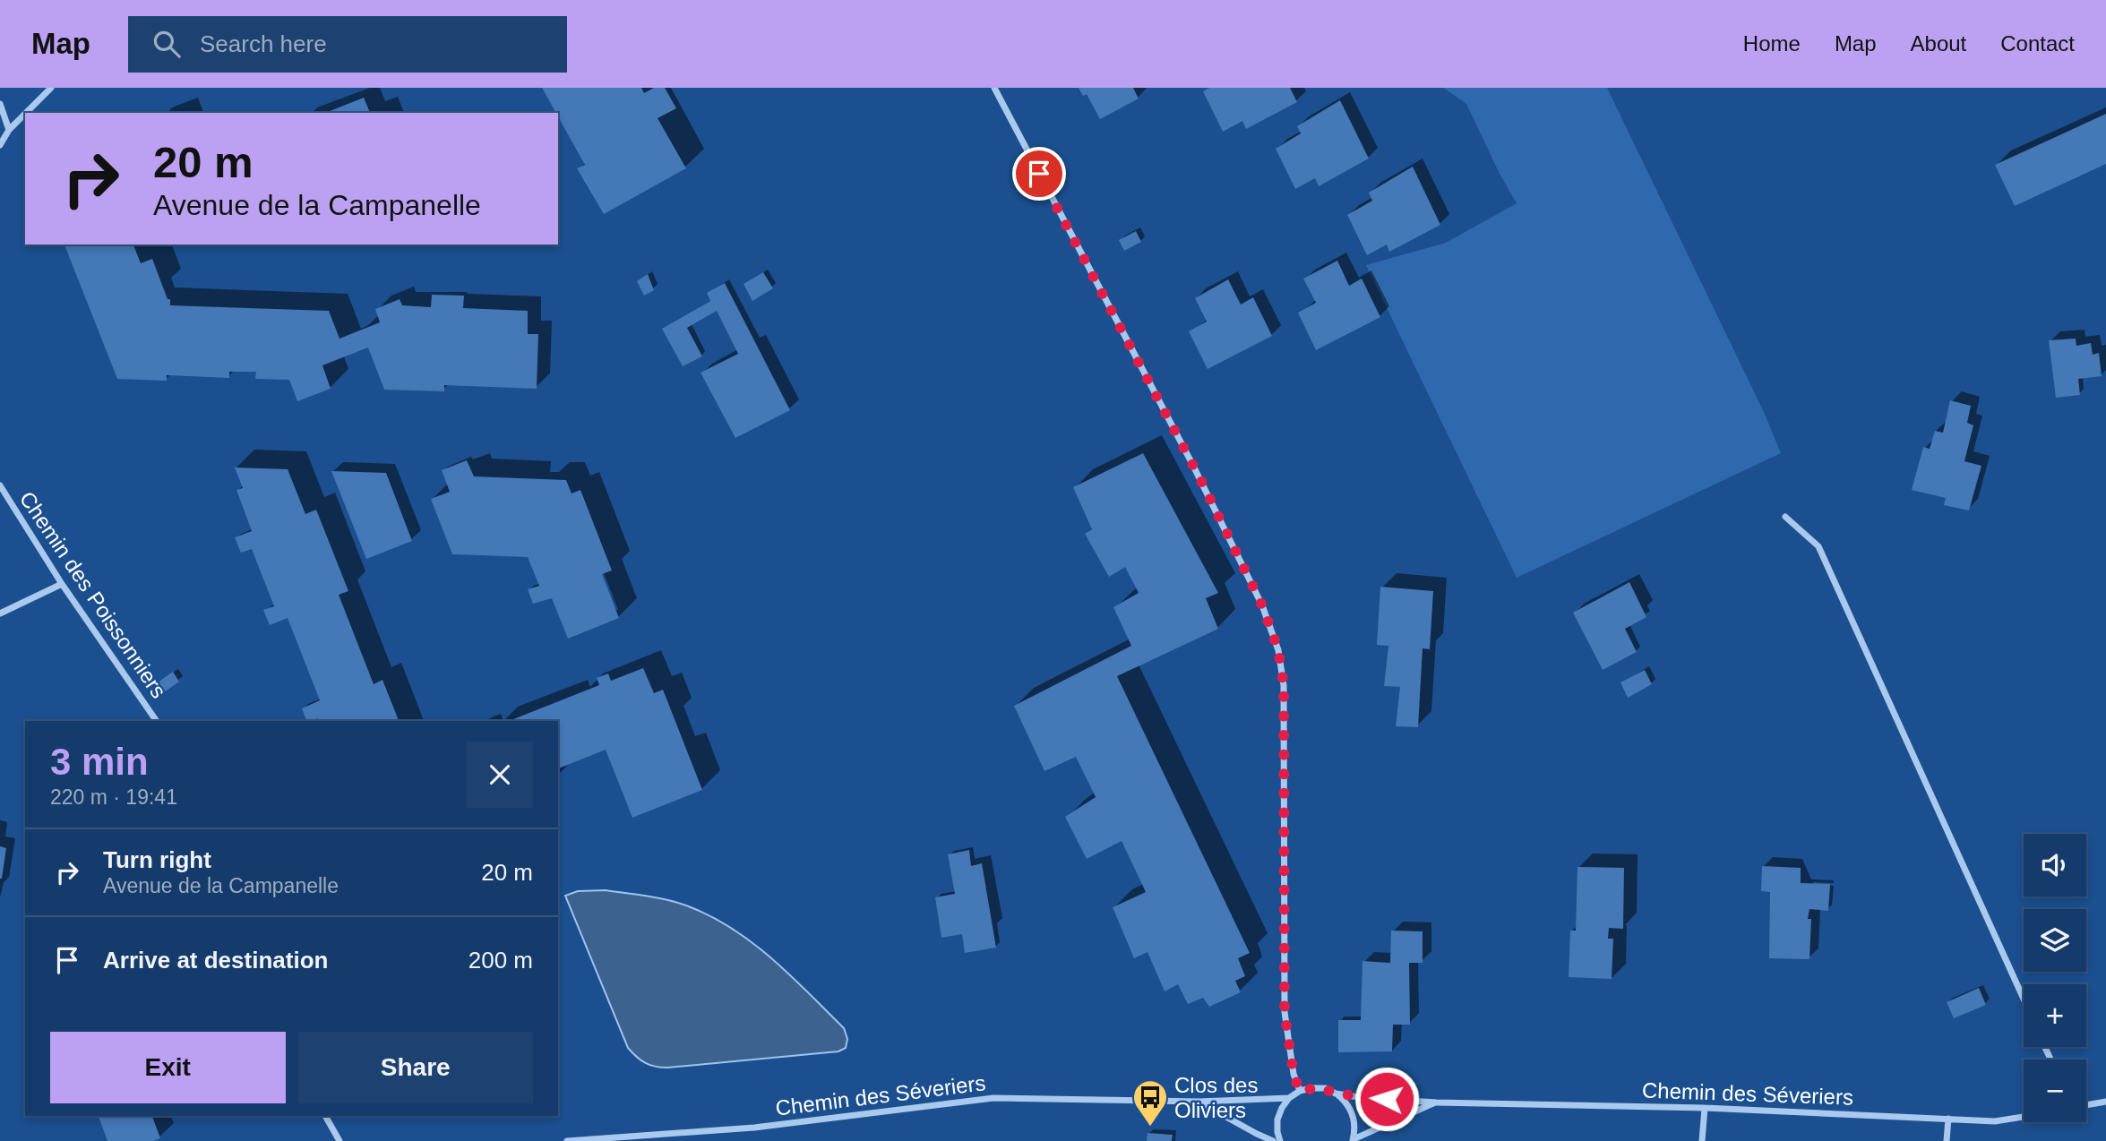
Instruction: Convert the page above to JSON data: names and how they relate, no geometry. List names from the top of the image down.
{
  "streets": {
    "street": ["Chemin des Poissonniers", "Chemin des Séveriers"]
  },
  "places": {
    "bus stop": ["Clos des Oliviers"]
  },
  "page": {
    "header": "Map",
    "search": "Search here",
    "nav": [
      "Home",
      "Map",
      "About",
      "Contact"
    ],
    "turn": ["20 m", "Avenue de la Campanelle"],
    "heading": ["3 min", "220 m · 19:41"],
    "list": [
      {
        "name": "Turn right",
        "note": "Avenue de la Campanelle",
        "value": "20 m"
      },
      {
        "name": "Arrive at destination",
        "value": "200 m"
      }
    ],
    "map_buttons": ["+", "−"],
    "buttons": ["Exit", "Share"]
  }
}
